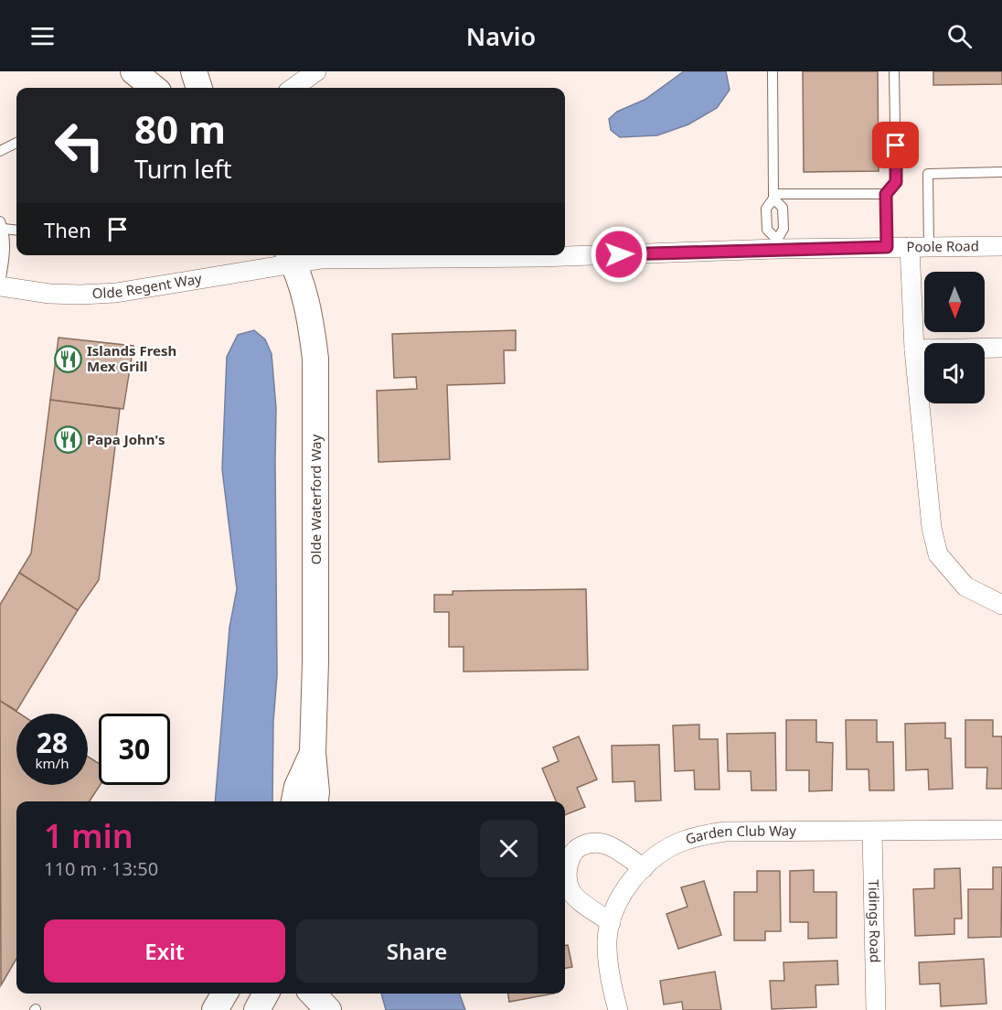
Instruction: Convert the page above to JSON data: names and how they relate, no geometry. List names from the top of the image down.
{
  "streets": {
    "street": [
      "Poole Road",
      "Olde Regent Way",
      "Olde Waterford Way",
      "Garden Club Way",
      "Tidings Road"
    ]
  },
  "crossings": [
    ["Poole Road", "Olde Regent Way"],
    ["Olde Regent Way", "Olde Waterford Way"],
    ["Garden Club Way", "Tidings Road"]
  ],
  "places": {
    "restaurant": ["Islands Fresh Mex Grill", "Papa John's"]
  },
  "north": "bottom",
  "page": {
    "header": "Navio",
    "turn": ["80 m", "Turn left"],
    "then": "Then",
    "speed": "28 km/h",
    "limit": "30",
    "heading": ["1 min", "110 m · 13:50"],
    "buttons": ["Exit", "Share"]
  }
}
